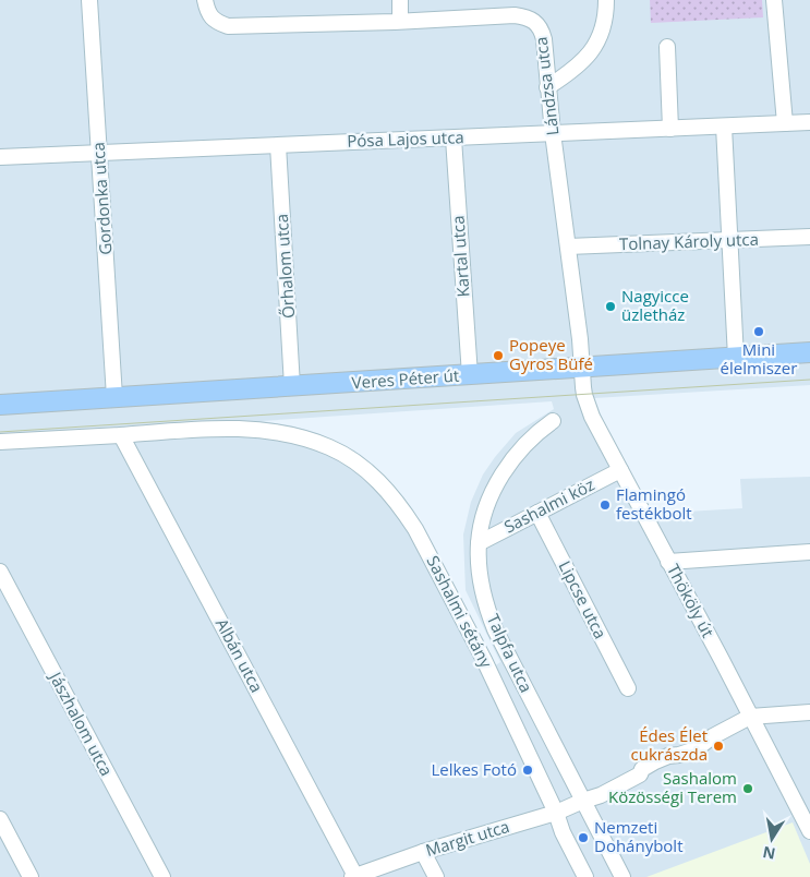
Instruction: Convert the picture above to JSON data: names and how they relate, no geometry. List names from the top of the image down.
{
  "streets": {
    "main road": ["Veres Péter út"],
    "street": [
      "Lándzsa utca",
      "Pósa Lajos utca",
      "Gordonka utca",
      "Tolnay Károly utca",
      "Kartal utca",
      "Őrhalom utca",
      "Sashalmi köz",
      "Lipcse utca",
      "Thököly út",
      "Sashalmi sétány",
      "Talpfa utca",
      "Albán utca",
      "Jászhalom utca",
      "Margit utca"
    ]
  },
  "crossings": [
    ["Lándzsa utca", "Pósa Lajos utca"],
    ["Lándzsa utca", "Tolnay Károly utca"],
    ["Lándzsa utca", "Veres Péter út"],
    ["Lándzsa utca", "Thököly út"],
    ["Pósa Lajos utca", "Gordonka utca"],
    ["Pósa Lajos utca", "Kartal utca"],
    ["Pósa Lajos utca", "Őrhalom utca"],
    ["Gordonka utca", "Veres Péter út"],
    ["Kartal utca", "Veres Péter út"],
    ["Őrhalom utca", "Veres Péter út"],
    ["Veres Péter út", "Thököly út"],
    ["Sashalmi köz", "Lipcse utca"],
    ["Sashalmi köz", "Thököly út"],
    ["Sashalmi köz", "Talpfa utca"],
    ["Thököly út", "Margit utca"],
    ["Sashalmi sétány", "Albán utca"],
    ["Sashalmi sétány", "Margit utca"],
    ["Talpfa utca", "Margit utca"],
    ["Albán utca", "Margit utca"]
  ],
  "places": [
    "Nagyicce üzletház",
    "Mini élelmiszer",
    "Popeye Gyros Büfé",
    "Flamingó festékbolt",
    "Édes Élet cukrászda",
    "Lelkes Fotó",
    "Sashalom Közösségi Terem",
    "Nemzeti Dohánybolt"
  ],
  "north": "bottom"
}
